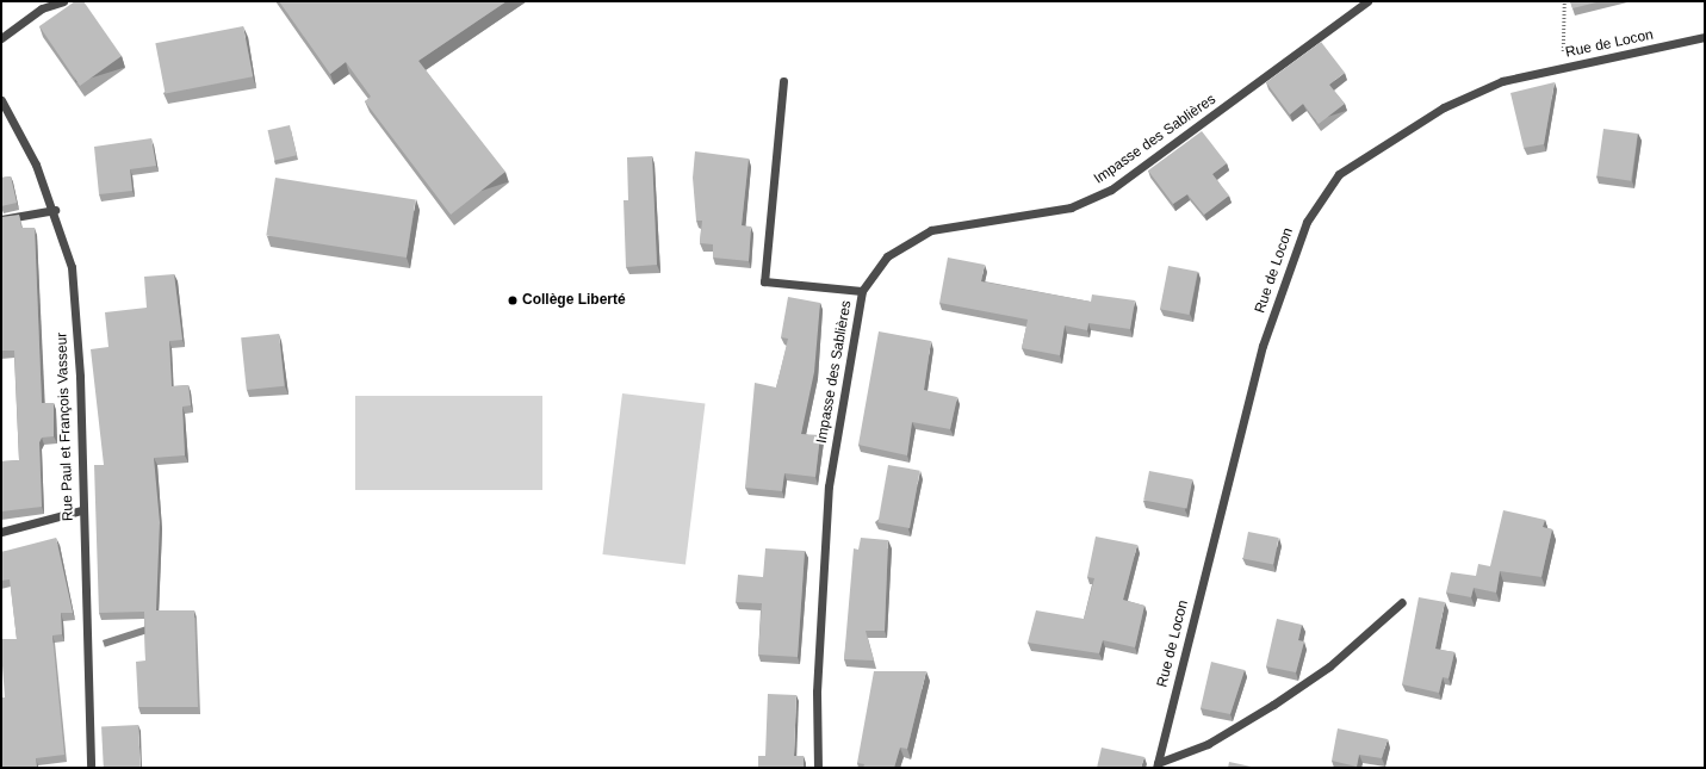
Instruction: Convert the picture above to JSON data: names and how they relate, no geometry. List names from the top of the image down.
{
  "streets": {
    "street": ["Rue de Locon", "Impasse des Sablières", "Rue Paul et François Vasseur"]
  },
  "places": ["Collège Liberté"]
}
